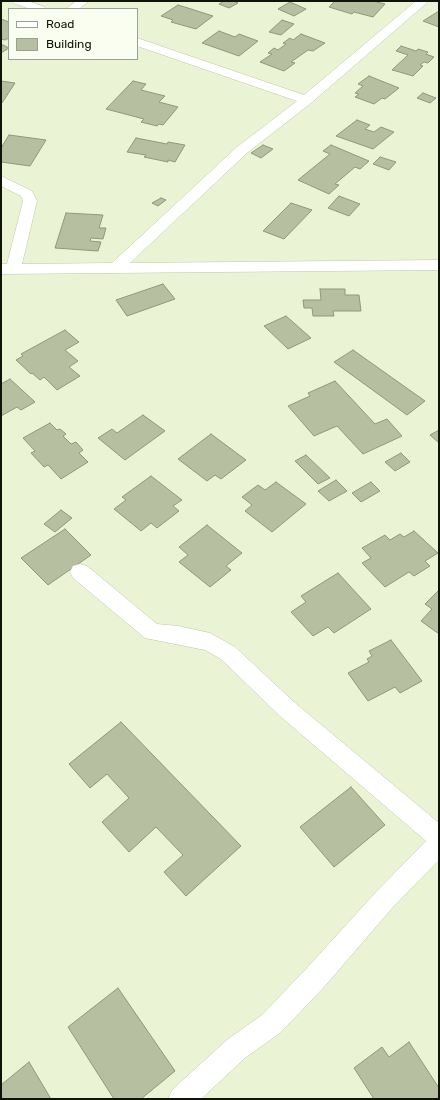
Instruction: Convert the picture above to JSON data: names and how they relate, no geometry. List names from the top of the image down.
{
  "legend": ["Road", "Building"]
}
